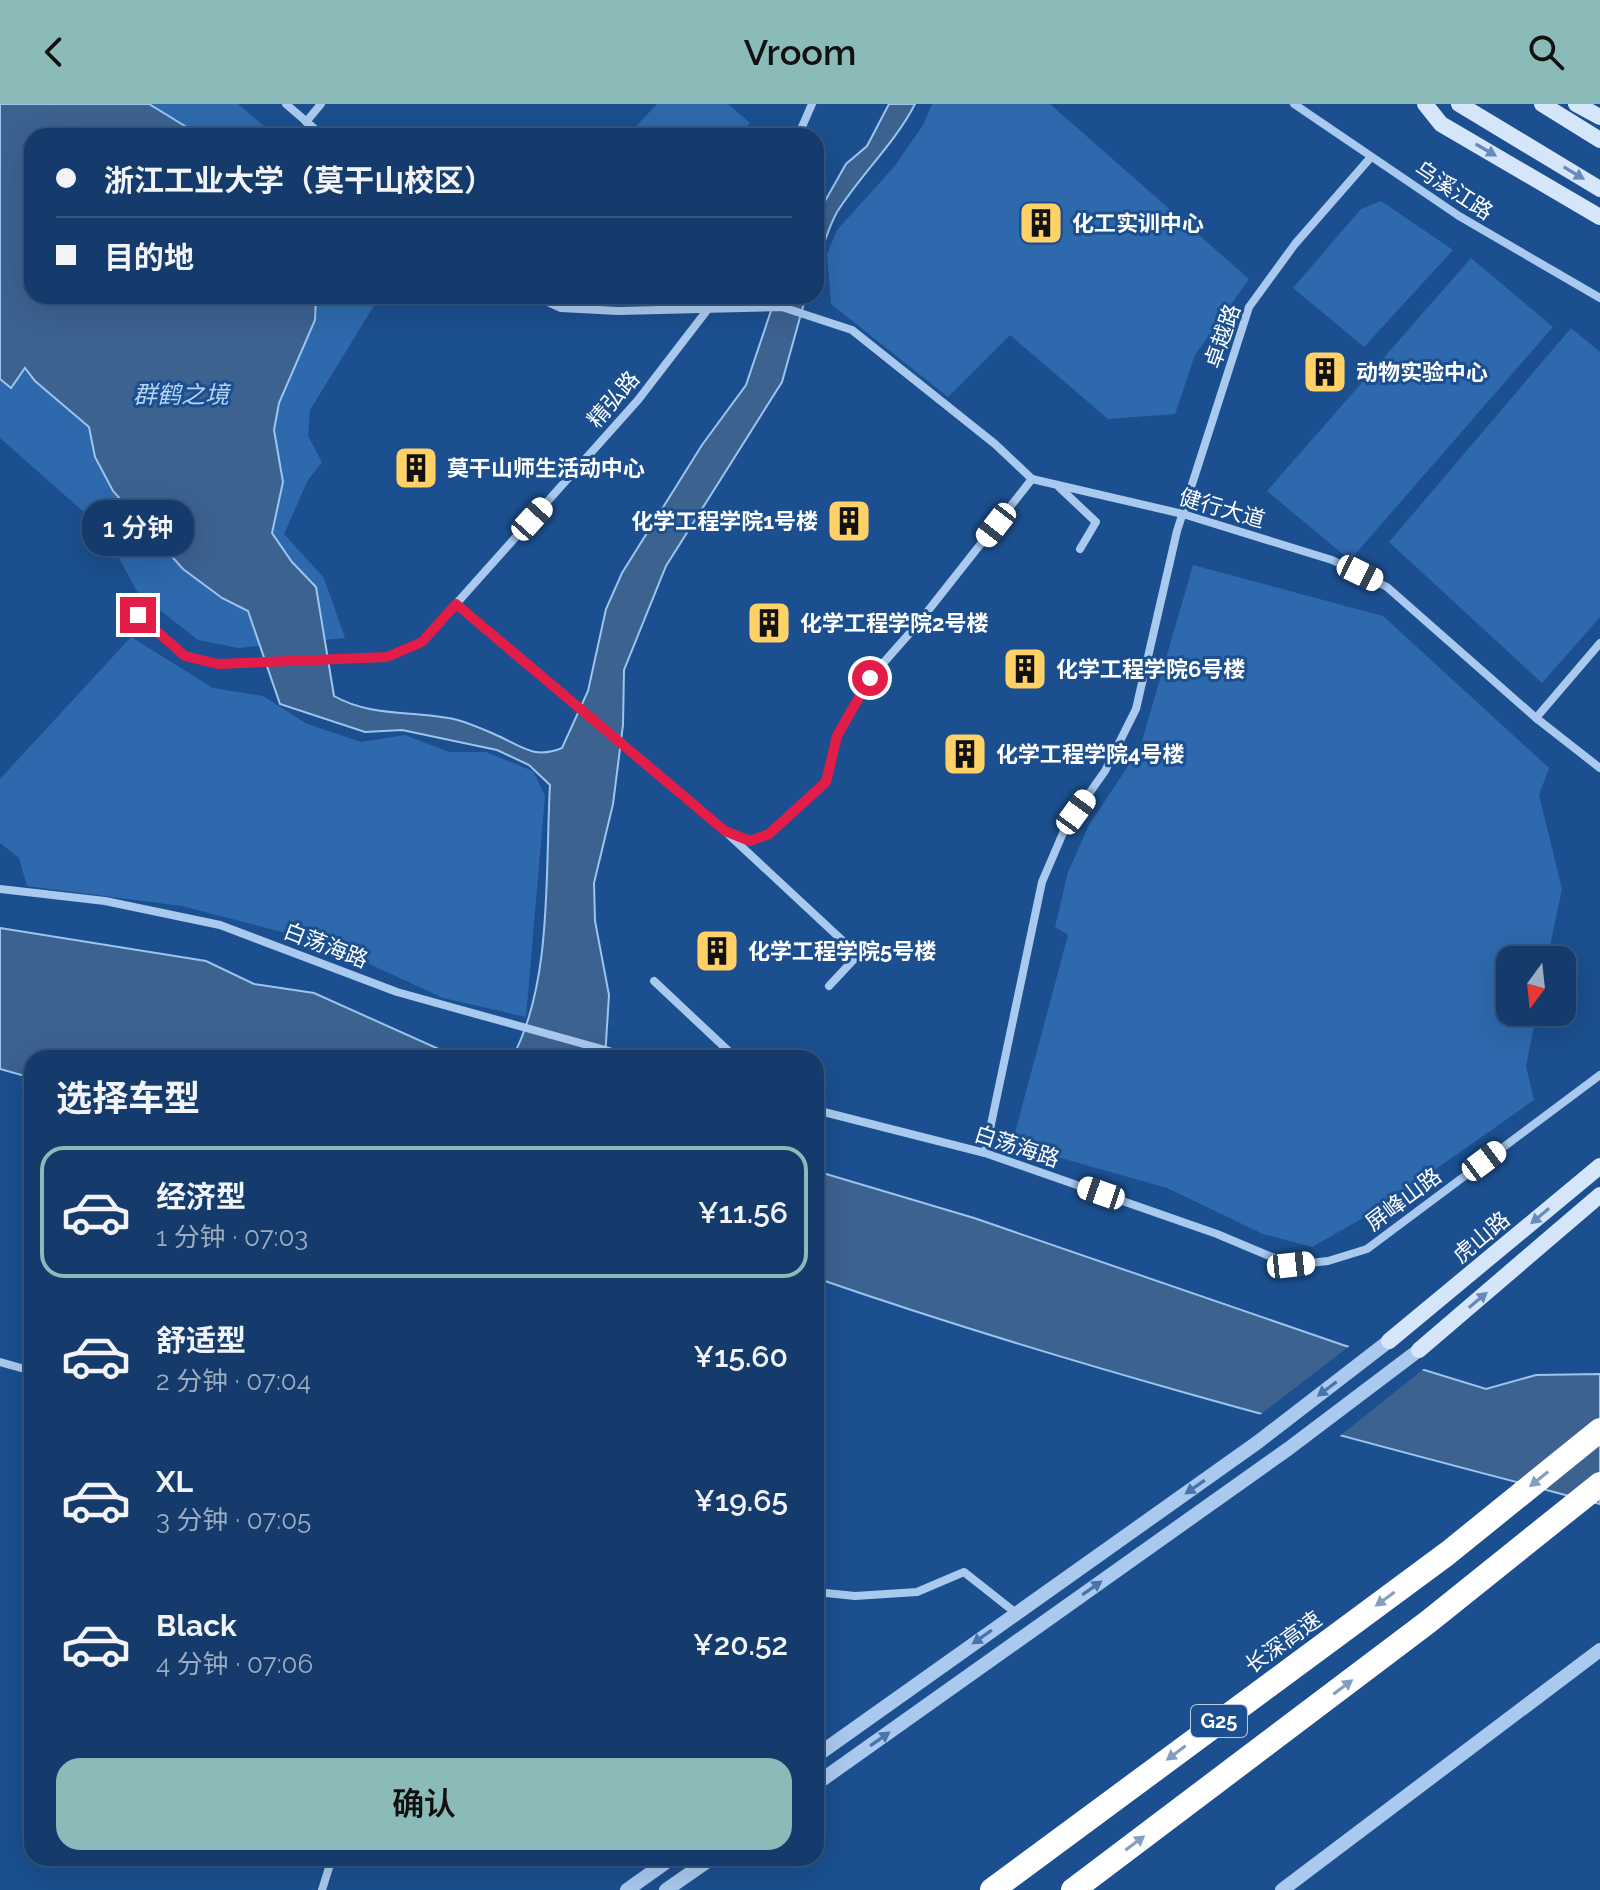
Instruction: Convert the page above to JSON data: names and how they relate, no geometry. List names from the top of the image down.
{
  "streets": {
    "highway": ["长深高速", "G25"],
    "main road": ["虎山路"],
    "street": [
      "乌溪江路",
      "卓越路",
      "精弘路",
      "健行大道",
      "白荡海路",
      "屏峰山路"
    ]
  },
  "crossings": [
    ["乌溪江路", "卓越路"],
    ["卓越路", "健行大道"],
    ["卓越路", "白荡海路"],
    ["精弘路", "健行大道"],
    ["白荡海路", "屏峰山路"]
  ],
  "water": ["群鹤之境"],
  "places": {
    "building": [
      "化工实训中心",
      "动物实验中心",
      "莫干山师生活动中心",
      "化学工程学院1号楼",
      "化学工程学院2号楼",
      "化学工程学院6号楼",
      "化学工程学院4号楼",
      "化学工程学院5号楼"
    ]
  },
  "north": "bottom",
  "page": {
    "header": "Vroom",
    "banner": ["浙江工业大学（莫干山校区）", "目的地"],
    "bubble": "1 分钟",
    "heading": "选择车型",
    "list": [
      {
        "name": "经济型",
        "note": "1 分钟 · 07:03",
        "value": "¥11.56"
      },
      {
        "name": "舒适型",
        "note": "2 分钟 · 07:04",
        "value": "¥15.60"
      },
      {
        "name": "XL",
        "note": "3 分钟 · 07:05",
        "value": "¥19.65"
      },
      {
        "name": "Black",
        "note": "4 分钟 · 07:06",
        "value": "¥20.52"
      }
    ],
    "buttons": "确认"
  }
}
